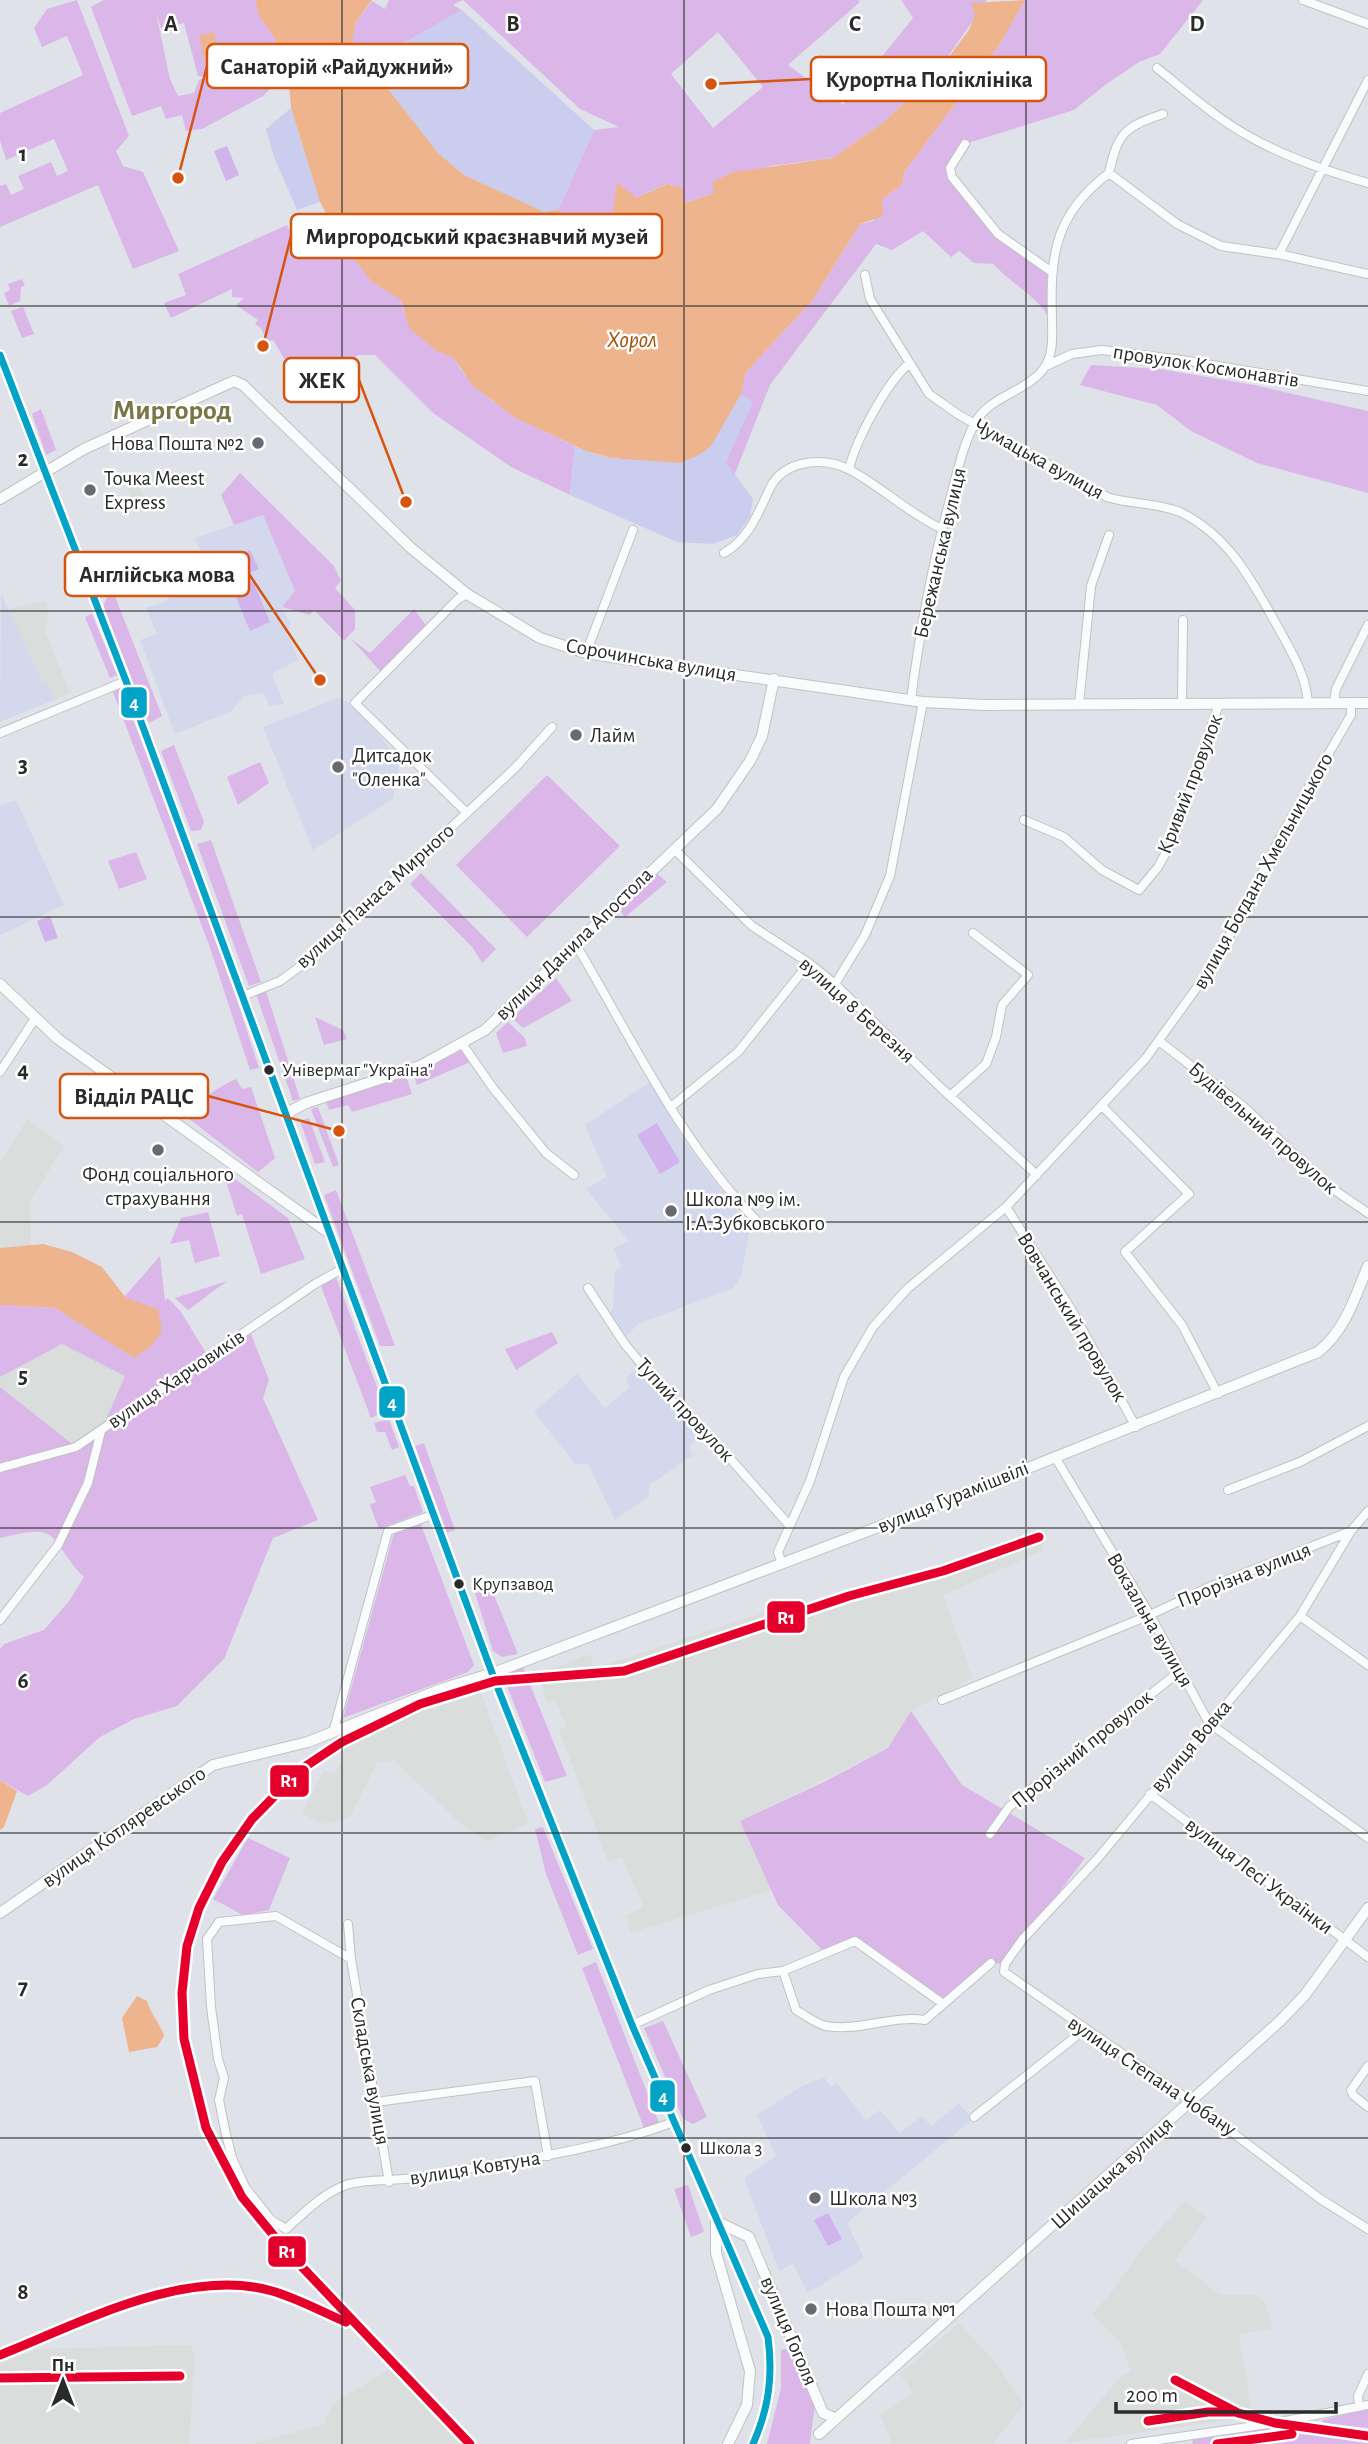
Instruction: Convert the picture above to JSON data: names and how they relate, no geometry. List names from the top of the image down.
{
  "streets": {
    "street": [
      "провулок Космонавтів",
      "Чумацька вулиця",
      "Бережанська вулиця",
      "Сорочинська вулиця",
      "Кривий провулок",
      "вулиця Богдана Хмельницького",
      "вулиця Панаса Мирного",
      "вулиця Данила Апостола",
      "вулиця 8 Березня",
      "Будівельний провулок",
      "Вовчанський провулок",
      "вулиця Харчовиків",
      "Тупий провулок",
      "вулиця Гурамішвілі",
      "Прорізна вулиця",
      "Вокзальна вулиця",
      "вулиця Вовка",
      "Прорізний провулок",
      "вулиця Котляревського",
      "вулиця Лесі Українки",
      "Складська вулиця",
      "вулиця Степана Чобану",
      "вулиця Ковтуна",
      "Шишацька вулиця",
      "вулиця Гоголя"
    ]
  },
  "crossings": [
    ["провулок Космонавтів", "Бережанська вулиця"],
    ["Чумацька вулиця", "Бережанська вулиця"],
    ["Чумацька вулиця", "Сорочинська вулиця"],
    ["Бережанська вулиця", "Сорочинська вулиця"],
    ["Сорочинська вулиця", "Кривий провулок"],
    ["Сорочинська вулиця", "вулиця Богдана Хмельницького"],
    ["Сорочинська вулиця", "вулиця Панаса Мирного"],
    ["Сорочинська вулиця", "вулиця Данила Апостола"],
    ["Сорочинська вулиця", "вулиця Гоголя"],
    ["вулиця Богдана Хмельницького", "вулиця 8 Березня"],
    ["вулиця Богдана Хмельницького", "Будівельний провулок"],
    ["вулиця Богдана Хмельницького", "Вовчанський провулок"],
    ["вулиця Богдана Хмельницького", "Тупий провулок"],
    ["вулиця Богдана Хмельницького", "вулиця Гурамішвілі"],
    ["вулиця Панаса Мирного", "вулиця Гоголя"],
    ["вулиця Данила Апостола", "вулиця 8 Березня"],
    ["вулиця Данила Апостола", "вулиця Гоголя"],
    ["Вовчанський провулок", "вулиця Гурамішвілі"],
    ["вулиця Харчовиків", "вулиця Гоголя"],
    ["вулиця Гурамішвілі", "Вокзальна вулиця"],
    ["вулиця Гурамішвілі", "вулиця Котляревського"],
    ["вулиця Гурамішвілі", "вулиця Гоголя"],
    ["Прорізна вулиця", "Вокзальна вулиця"],
    ["Прорізна вулиця", "вулиця Вовка"],
    ["Вокзальна вулиця", "вулиця Вовка"],
    ["Вокзальна вулиця", "Прорізний провулок"],
    ["вулиця Вовка", "вулиця Лесі Українки"],
    ["вулиця Вовка", "вулиця Степана Чобану"],
    ["вулиця Котляревського", "вулиця Гоголя"],
    ["вулиця Лесі Українки", "Шишацька вулиця"],
    ["Складська вулиця", "вулиця Ковтуна"],
    ["вулиця Степана Чобану", "Шишацька вулиця"],
    ["вулиця Ковтуна", "вулиця Гоголя"],
    ["Шишацька вулиця", "вулиця Гоголя"]
  ],
  "districts": ["Миргород"],
  "water": ["Хорол"],
  "places": [
    "Курортна Поліклініка",
    "Санаторій «Райдужний»",
    "Миргородський краєзнавчий музей",
    "Нова Пошта №2",
    "Точка Meest Express",
    "ЖЕК",
    "Англійська мова",
    "Лайм",
    "Дитсадок \"Оленка\"",
    "Універмаг \"Україна\"",
    "Відділ РАЦС",
    "Фонд соціального страхування",
    "Школа №9 ім. І.А.Зубковського",
    "Крупзавод",
    "Школа 3",
    "Школа №3",
    "Нова Пошта №1"
  ],
  "lines": ["transit line 4", "transit line R1"],
  "scale_bar": "200 m",
  "north": "top",
  "grid": {
    "columns": [
      "A",
      "B",
      "C",
      "D"
    ],
    "rows": [
      "1",
      "2",
      "3",
      "4",
      "5",
      "6",
      "7",
      "8"
    ]
  }
}
